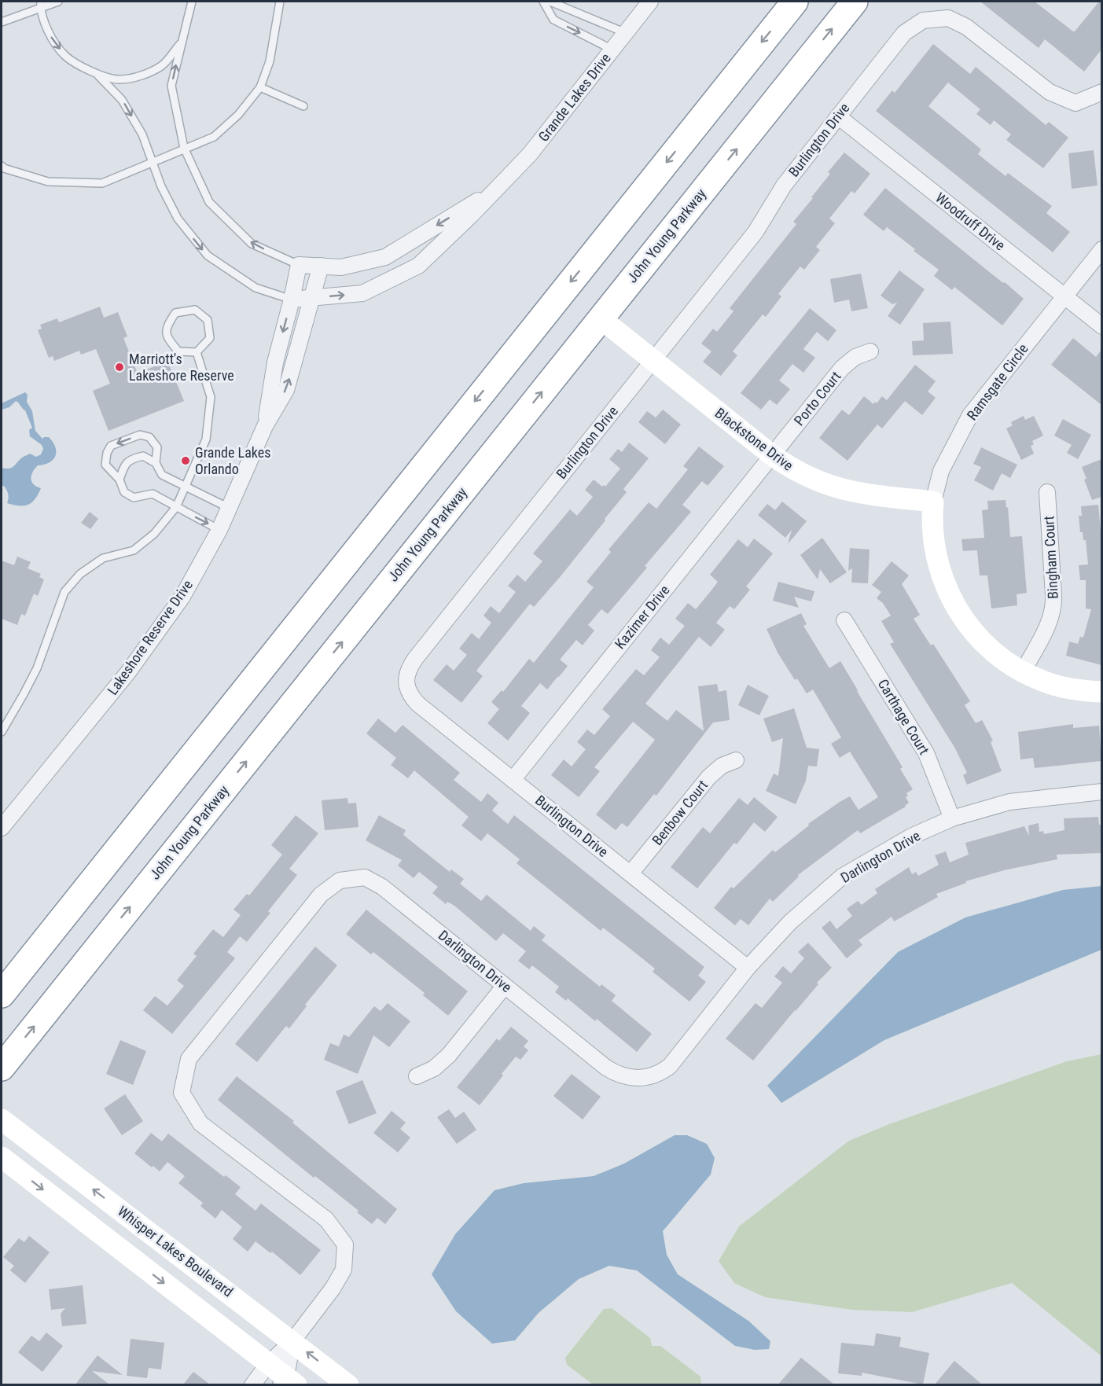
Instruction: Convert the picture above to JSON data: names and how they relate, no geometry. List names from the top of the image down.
{
  "streets": {
    "highway": ["John Young Parkway"],
    "street": [
      "Grande Lakes Drive",
      "Burlington Drive",
      "Woodruff Drive",
      "Ramsgate Circle",
      "Porto Court",
      "Blackstone Drive",
      "Bingham Court",
      "Kazimer Drive",
      "Lakeshore Reserve Drive",
      "Carthage Court",
      "Benbow Court",
      "Darlington Drive",
      "Whisper Lakes Boulevard"
    ]
  },
  "crossings": [
    ["Grande Lakes Drive", "Lakeshore Reserve Drive"],
    ["Burlington Drive", "Woodruff Drive"],
    ["Burlington Drive", "Blackstone Drive"],
    ["Burlington Drive", "Kazimer Drive"],
    ["Burlington Drive", "Benbow Court"],
    ["Burlington Drive", "Darlington Drive"],
    ["Woodruff Drive", "Ramsgate Circle"],
    ["John Young Parkway", "Blackstone Drive"],
    ["Ramsgate Circle", "Blackstone Drive"],
    ["Ramsgate Circle", "Bingham Court"],
    ["Porto Court", "Blackstone Drive"],
    ["Porto Court", "Kazimer Drive"],
    ["Blackstone Drive", "Kazimer Drive"],
    ["Carthage Court", "Darlington Drive"],
    ["Darlington Drive", "Whisper Lakes Boulevard"]
  ],
  "places": ["Marriott's Lakeshore Reserve", "Grande Lakes Orlando"]
}
